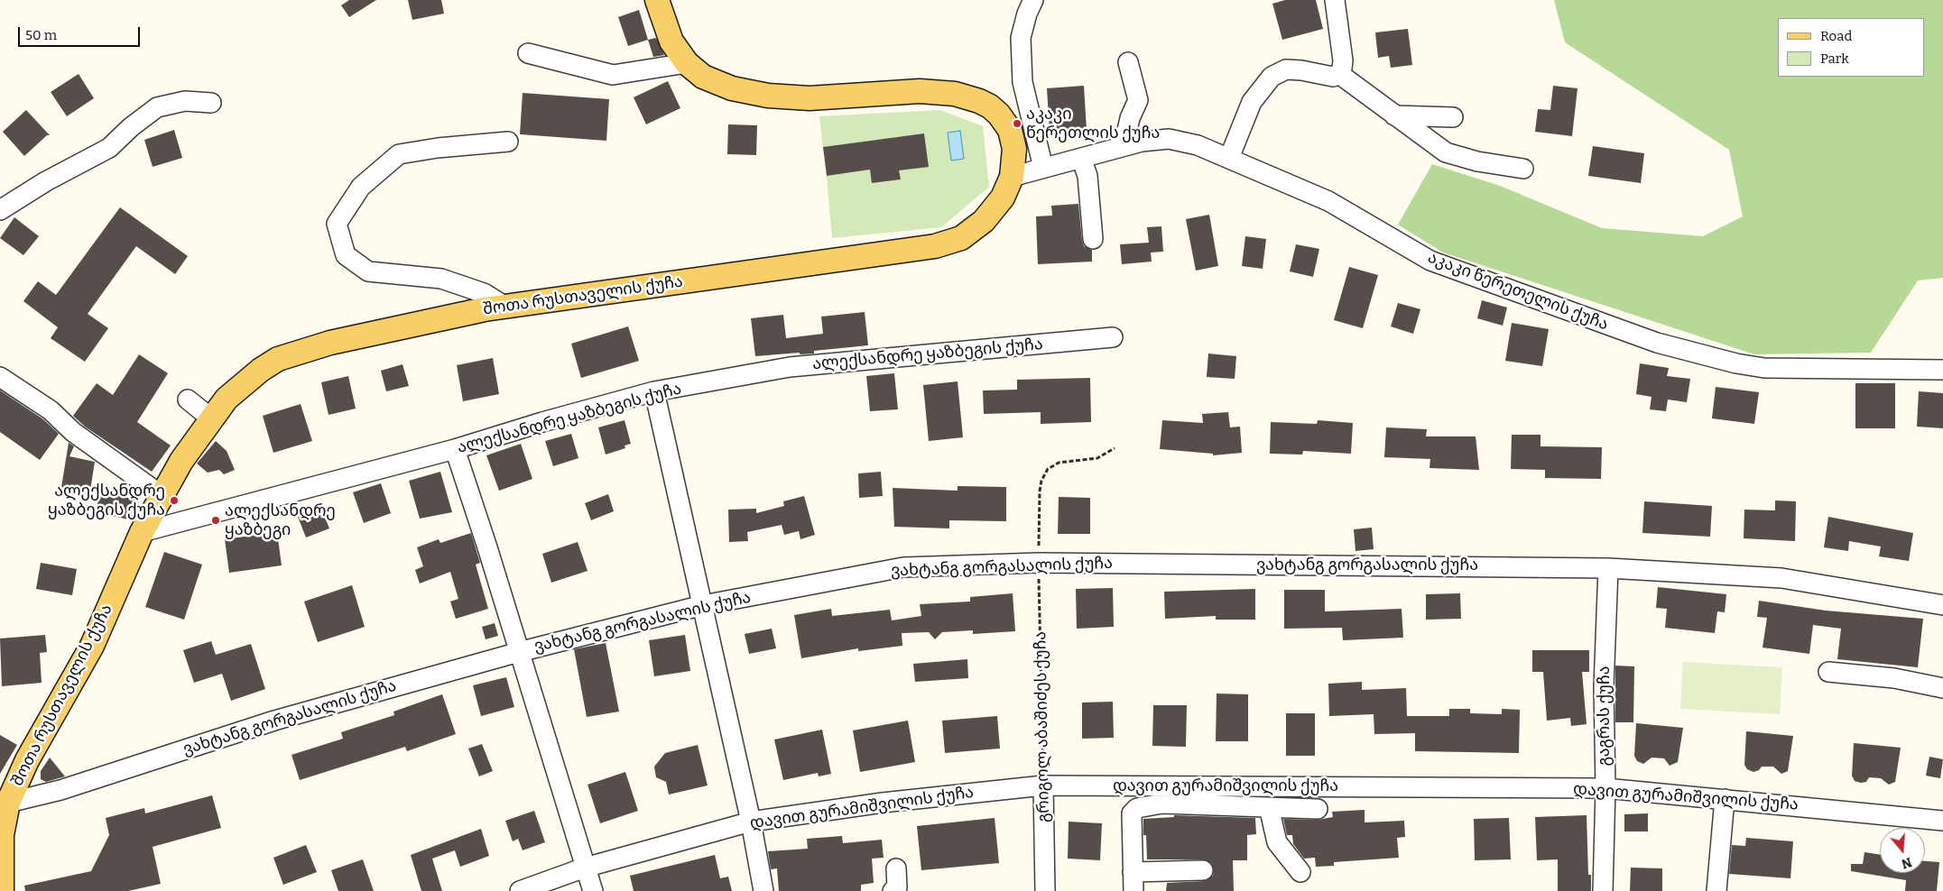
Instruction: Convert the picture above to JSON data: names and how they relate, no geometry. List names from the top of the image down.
{
  "streets": {
    "main road": ["შოთა რუსთაველის ქუჩა"],
    "street": [
      "აკაკი წერეთელის ქუჩა",
      "ალექსანდრე ყაზბეგის ქუჩა",
      "ვახტანგ გორგასალის ქუჩა",
      "გაგრას ქუჩა",
      "გრიგოლ აბაშიძეს ქუჩა",
      "დავით გურამიშვილის ქუჩა"
    ]
  },
  "crossings": [
    ["აკაკი წერეთელის ქუჩა", "შოთა რუსთაველის ქუჩა"],
    ["შოთა რუსთაველის ქუჩა", "ალექსანდრე ყაზბეგის ქუჩა"],
    ["შოთა რუსთაველის ქუჩა", "ვახტანგ გორგასალის ქუჩა"],
    ["ვახტანგ გორგასალის ქუჩა", "გაგრას ქუჩა"],
    ["ვახტანგ გორგასალის ქუჩა", "გრიგოლ აბაშიძეს ქუჩა"],
    ["გაგრას ქუჩა", "დავით გურამიშვილის ქუჩა"],
    ["გრიგოლ აბაშიძეს ქუჩა", "დავით გურამიშვილის ქუჩა"]
  ],
  "places": ["აკაკი წერეთლის ქუჩა", "ალექსანდრე ყაზბეგის ქუჩა", "ალექსანდრე ყაზბეგი"],
  "legend": ["Road", "Park"],
  "scale_bar": "50 m",
  "north": "bottom"
}
